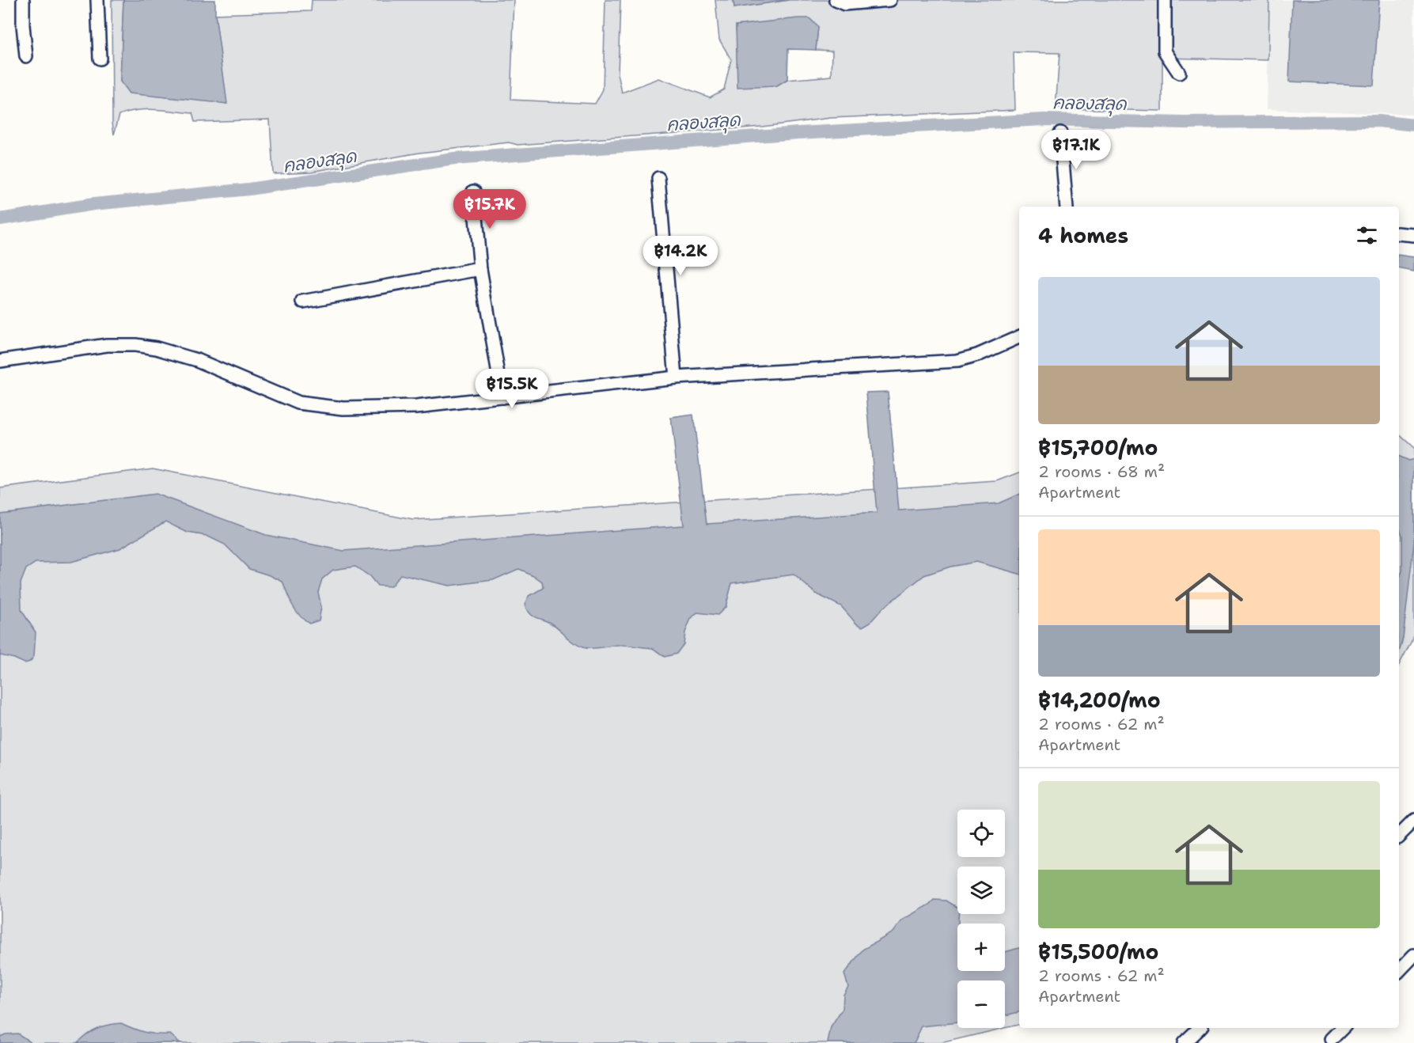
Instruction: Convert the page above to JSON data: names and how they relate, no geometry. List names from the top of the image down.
{
  "water": ["คลองสลุด"],
  "page": {
    "price": [
      "฿17.1K",
      "฿15.7K",
      "฿14.2K",
      "฿15.5K"
    ],
    "heading": "4 homes",
    "list": [
      {
        "name": "฿15,700/mo",
        "note": "2 rooms · 68 m² · Apartment"
      },
      {
        "name": "฿14,200/mo",
        "note": "2 rooms · 62 m² · Apartment"
      },
      {
        "name": "฿15,500/mo",
        "note": "2 rooms · 62 m² · Apartment"
      }
    ],
    "map_buttons": ["+", "−"]
  }
}
